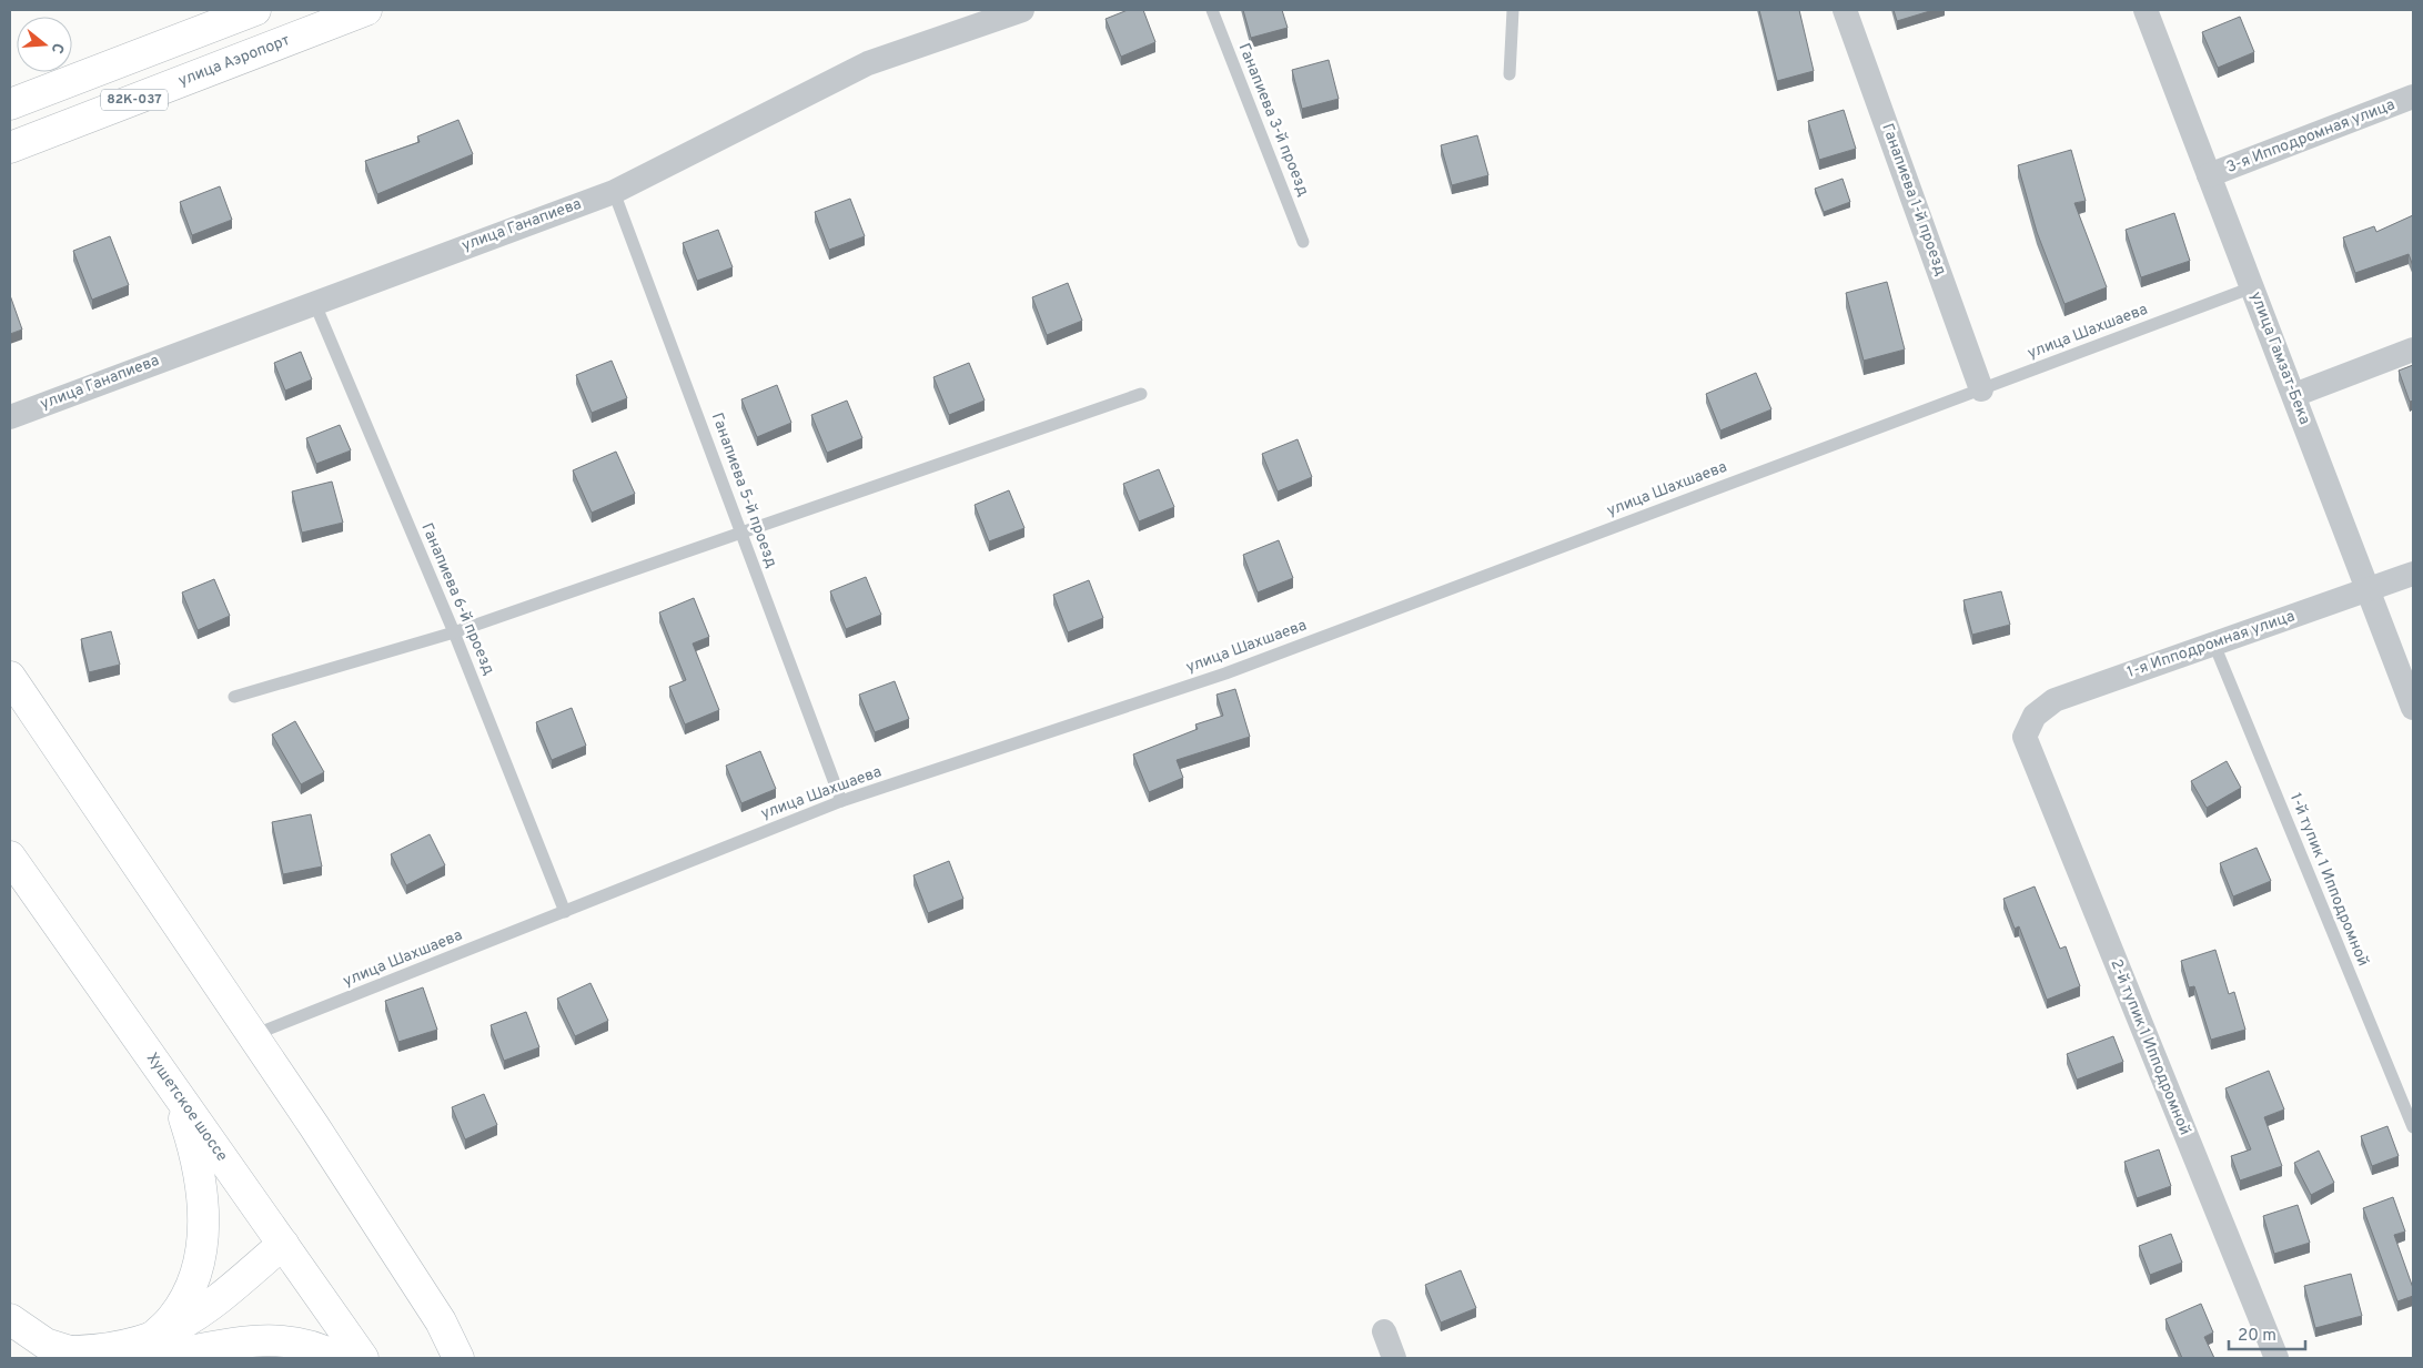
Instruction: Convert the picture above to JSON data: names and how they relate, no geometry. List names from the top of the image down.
{
  "streets": {
    "main road": ["улица Аэропорт", "82К-037", "Хушетское шоссе"],
    "street": [
      "3-я Ипподромная улица",
      "Ганапиева 1-й проезд",
      "улица Ганапиева",
      "улица Гамзат-Бека",
      "1-я Ипподромная улица",
      "2-й тупик 1 Ипподромной"
    ],
    "lane": [
      "Ганапиева 3-й проезд",
      "улица Шахшаева",
      "Ганапиева 5-й проезд",
      "Ганапиева 6-й проезд",
      "1-й тупик 1 Ипподромной"
    ]
  },
  "crossings": [
    ["3-я Ипподромная улица", "улица Гамзат-Бека"],
    ["Ганапиева 1-й проезд", "улица Шахшаева"],
    ["улица Ганапиева", "Ганапиева 5-й проезд"],
    ["улица Ганапиева", "Ганапиева 6-й проезд"],
    ["улица Шахшаева", "улица Гамзат-Бека"],
    ["улица Шахшаева", "Ганапиева 5-й проезд"],
    ["улица Шахшаева", "Ганапиева 6-й проезд"],
    ["улица Гамзат-Бека", "1-я Ипподромная улица"],
    ["1-я Ипподромная улица", "1-й тупик 1 Ипподромной"],
    ["1-я Ипподромная улица", "2-й тупик 1 Ипподромной"]
  ],
  "scale_bar": "20 m",
  "north": "right"
}
